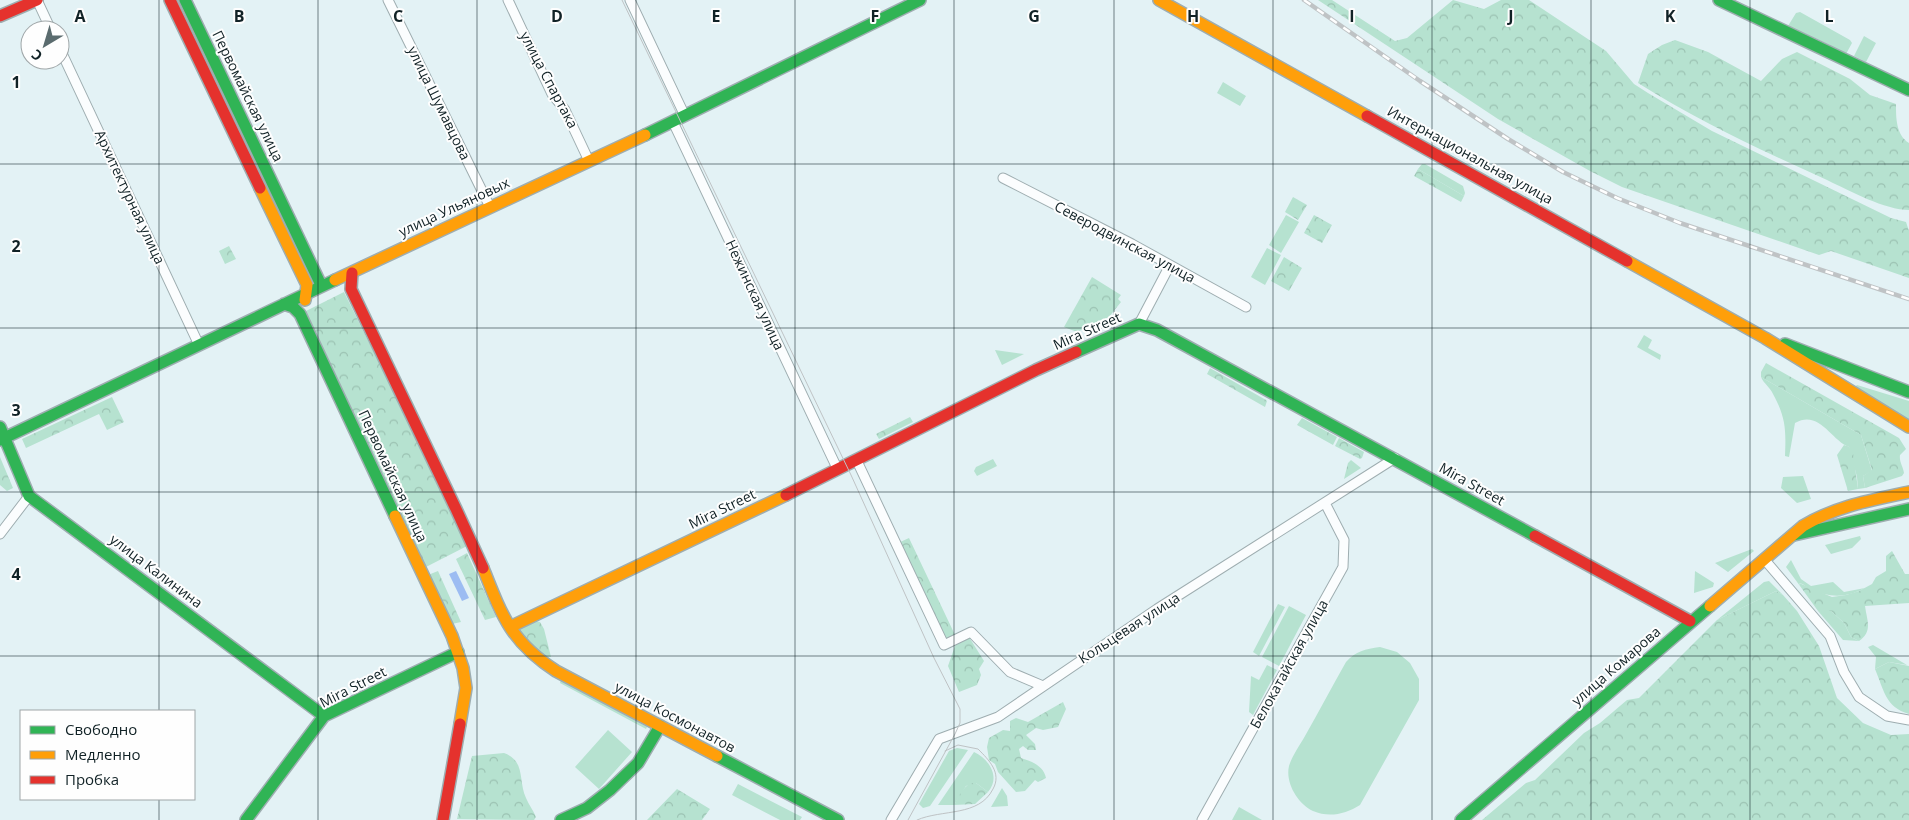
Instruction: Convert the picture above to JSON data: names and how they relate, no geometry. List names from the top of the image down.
{
  "streets": {
    "main road": [
      "Первомайская улица",
      "Интернациональная улица",
      "улица Ульяновых",
      "Mira Street",
      "улица Калинина",
      "улица Комарова",
      "улица Космонавтов"
    ],
    "street": [
      "улица Спартака",
      "улица Шумавцова",
      "Архитектурная улица",
      "Северодвинская улица",
      "Нежинская улица",
      "Кольцевая улица",
      "Белокатайская улица"
    ]
  },
  "crossings": [
    ["улица Спартака", "улица Ульяновых"],
    ["Первомайская улица", "улица Ульяновых"],
    ["Первомайская улица", "Mira Street"],
    ["улица Шумавцова", "улица Ульяновых"],
    ["Архитектурная улица", "улица Ульяновых"],
    ["улица Ульяновых", "Нежинская улица"],
    ["Нежинская улица", "Mira Street"],
    ["Mira Street", "улица Калинина"],
    ["Mira Street", "Кольцевая улица"],
    ["Mira Street", "улица Комарова"],
    ["Mira Street", "улица Космонавтов"],
    ["Кольцевая улица", "Белокатайская улица"]
  ],
  "legend": ["Свободно", "Медленно", "Пробка"],
  "north": "bottom left",
  "grid": {
    "columns": [
      "A",
      "B",
      "C",
      "D",
      "E",
      "F",
      "G",
      "H",
      "I",
      "J",
      "K",
      "L"
    ],
    "rows": [
      "1",
      "2",
      "3",
      "4"
    ]
  }
}
